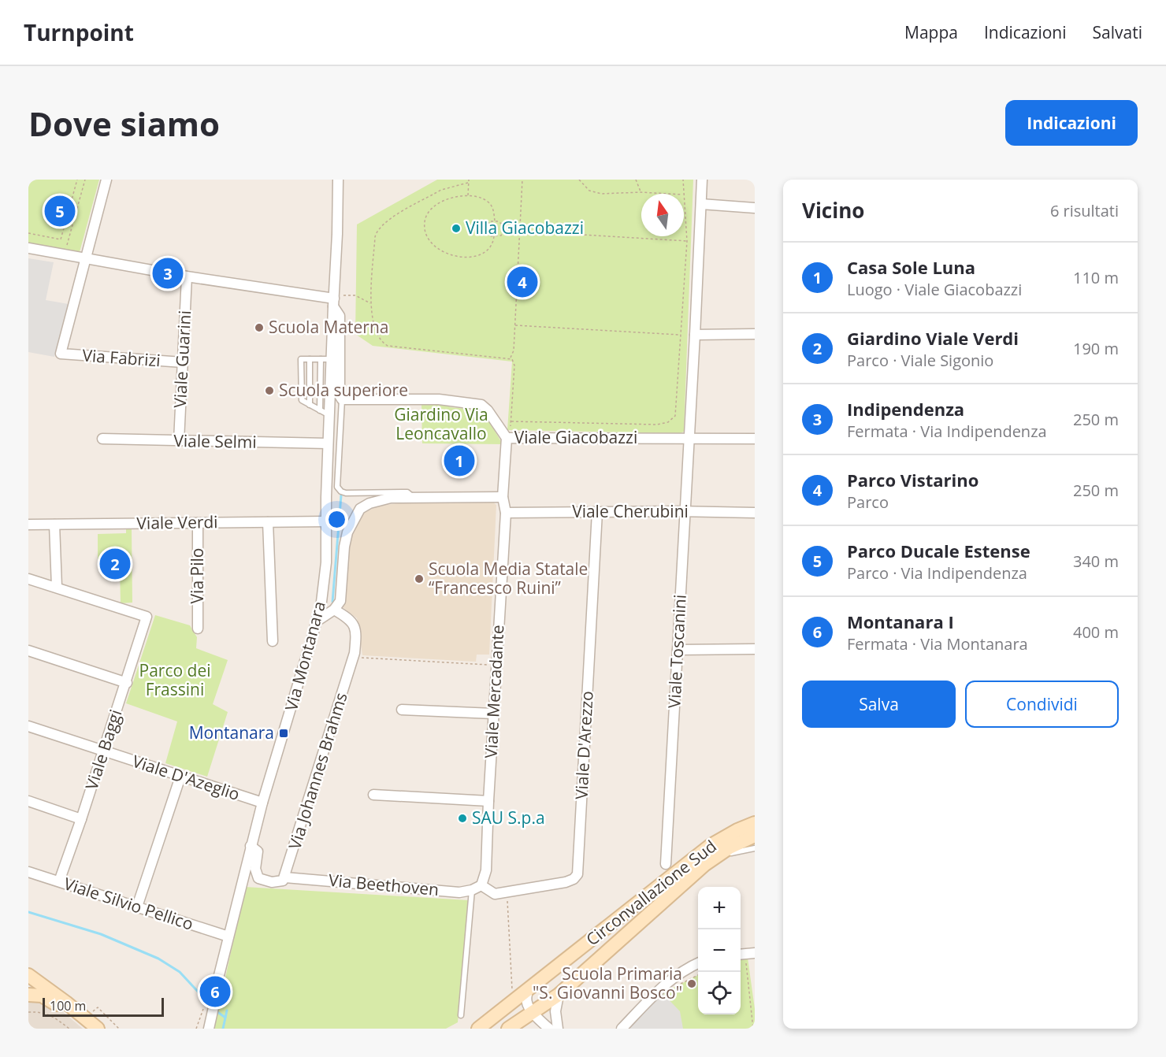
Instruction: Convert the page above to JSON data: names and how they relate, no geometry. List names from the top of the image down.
{
  "streets": {
    "main road": ["Circonvallazione Sud"],
    "street": [
      "Via Fabrizi",
      "Viale Guarini",
      "Viale Giacobazzi",
      "Viale Selmi",
      "Viale Cherubini",
      "Viale Verdi",
      "Via Pilo",
      "Viale Toscanini",
      "Via Montanara",
      "Viale Mercadante",
      "Viale D'Arezzo",
      "Viale Baggi",
      "Via Johannes Brahms",
      "Viale D'Azeglio",
      "Via Beethoven",
      "Viale Silvio Pellico"
    ]
  },
  "crossings": [
    ["Via Fabrizi", "Viale Guarini"],
    ["Viale Guarini", "Viale Selmi"],
    ["Viale Giacobazzi", "Viale Toscanini"],
    ["Viale Giacobazzi", "Viale Mercadante"],
    ["Viale Selmi", "Via Montanara"],
    ["Viale Cherubini", "Viale Toscanini"],
    ["Viale Cherubini", "Viale Mercadante"],
    ["Viale Cherubini", "Viale D'Arezzo"],
    ["Viale Verdi", "Via Pilo"],
    ["Viale Verdi", "Via Montanara"],
    ["Via Montanara", "Viale D'Azeglio"],
    ["Via Montanara", "Viale Silvio Pellico"],
    ["Viale Mercadante", "Viale D'Arezzo"],
    ["Viale Mercadante", "Via Beethoven"],
    ["Viale D'Arezzo", "Via Beethoven"],
    ["Viale Baggi", "Viale D'Azeglio"],
    ["Viale Baggi", "Viale Silvio Pellico"],
    ["Via Johannes Brahms", "Via Beethoven"]
  ],
  "parks": ["Giardino Via Leoncavallo", "Parco dei Frassini"],
  "places": {
    "other": [
      "Villa Giacobazzi",
      "Scuola Materna",
      "Scuola superiore",
      "Scuola Media Statale “Francesco Ruini”",
      "SAU S.p.a",
      "Scuola Primaria \"S. Giovanni Bosco\""
    ],
    "transit": ["Montanara"]
  },
  "scale_bar": "100 m",
  "north": "top",
  "page": {
    "header": "Turnpoint",
    "nav": ["Mappa", "Indicazioni", "Salvati"],
    "buttons": [
      "Indicazioni",
      ["Salva", "Condividi"]
    ],
    "title": "Dove siamo",
    "heading": ["Vicino", "6 risultati"],
    "pins": [
      "5",
      "3",
      "4",
      "1",
      "2",
      "6"
    ],
    "list": [
      {
        "mark": "1",
        "name": "Casa Sole Luna",
        "note": "Luogo · Viale Giacobazzi",
        "value": "110 m"
      },
      {
        "mark": "2",
        "name": "Giardino Viale Verdi",
        "note": "Parco · Viale Sigonio",
        "value": "190 m"
      },
      {
        "mark": "3",
        "name": "Indipendenza",
        "note": "Fermata · Via Indipendenza",
        "value": "250 m"
      },
      {
        "mark": "4",
        "name": "Parco Vistarino",
        "note": "Parco",
        "value": "250 m"
      },
      {
        "mark": "5",
        "name": "Parco Ducale Estense",
        "note": "Parco · Via Indipendenza",
        "value": "340 m"
      },
      {
        "mark": "6",
        "name": "Montanara I",
        "note": "Fermata · Via Montanara",
        "value": "400 m"
      }
    ],
    "map_buttons": ["+", "−"],
    "scale": "100 m"
  }
}
